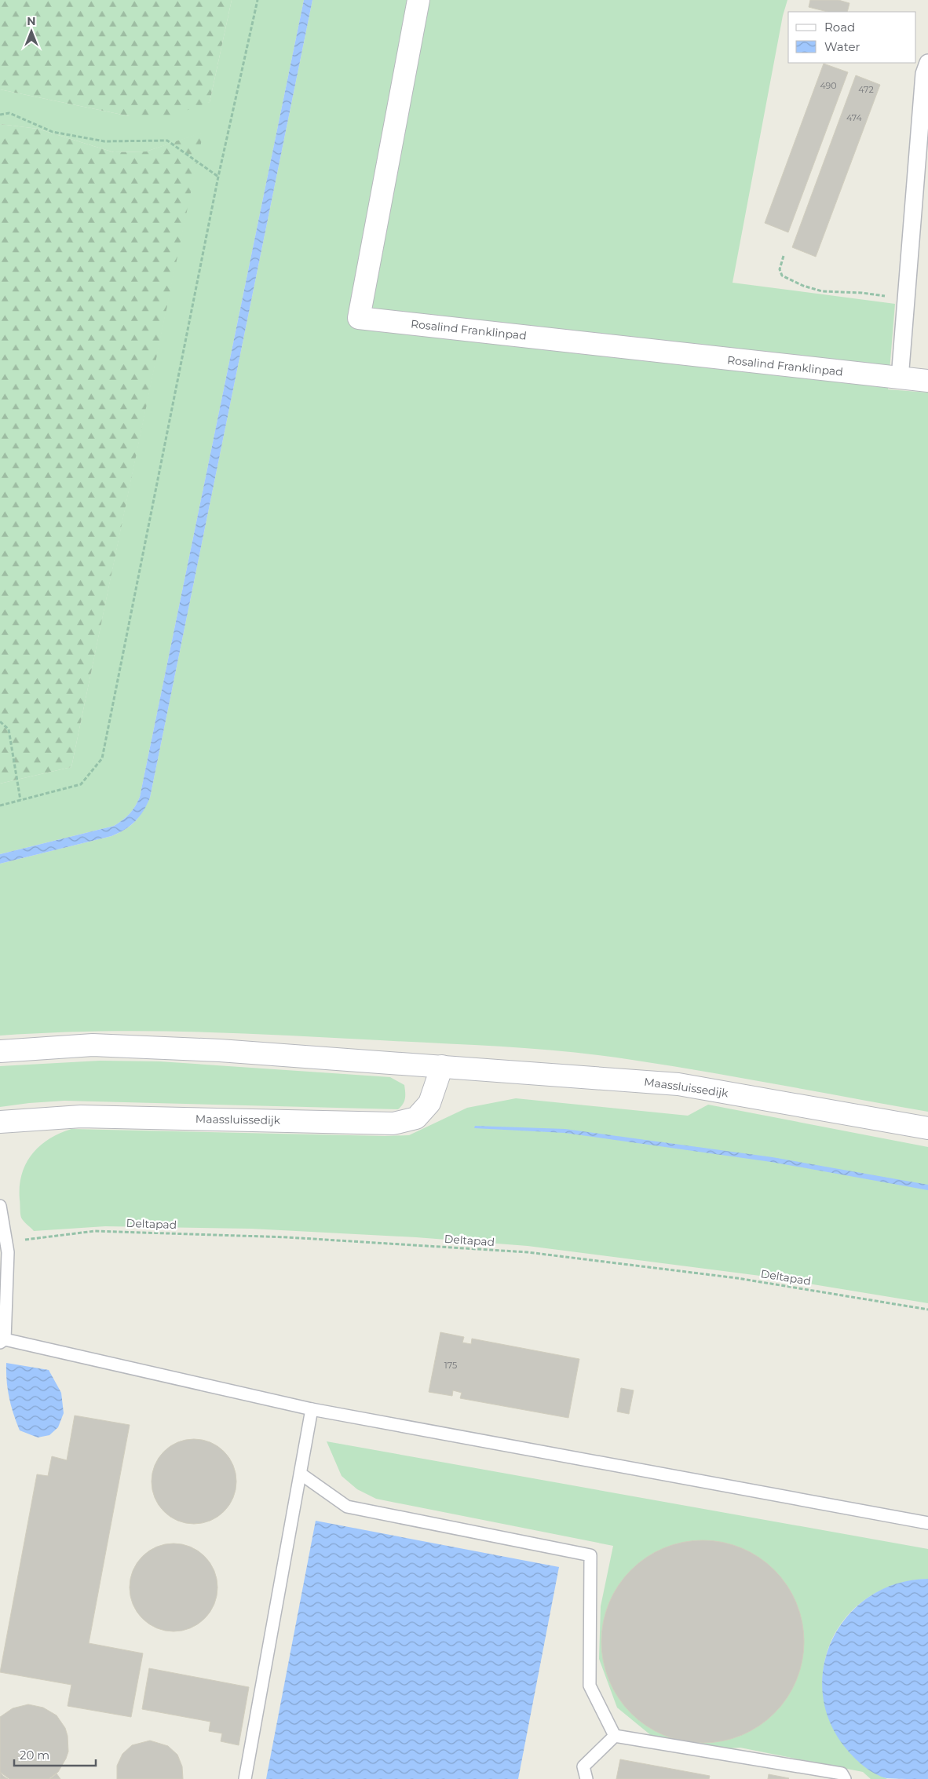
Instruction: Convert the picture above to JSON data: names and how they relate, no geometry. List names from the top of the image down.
{
  "streets": {
    "street": ["Rosalind Franklinpad", "Maassluissedijk"],
    "path": ["Deltapad"]
  },
  "house_numbers": [
    "490",
    "472",
    "474",
    "175"
  ],
  "legend": ["Road", "Water"],
  "scale_bar": "20 m",
  "north": "top"
}
